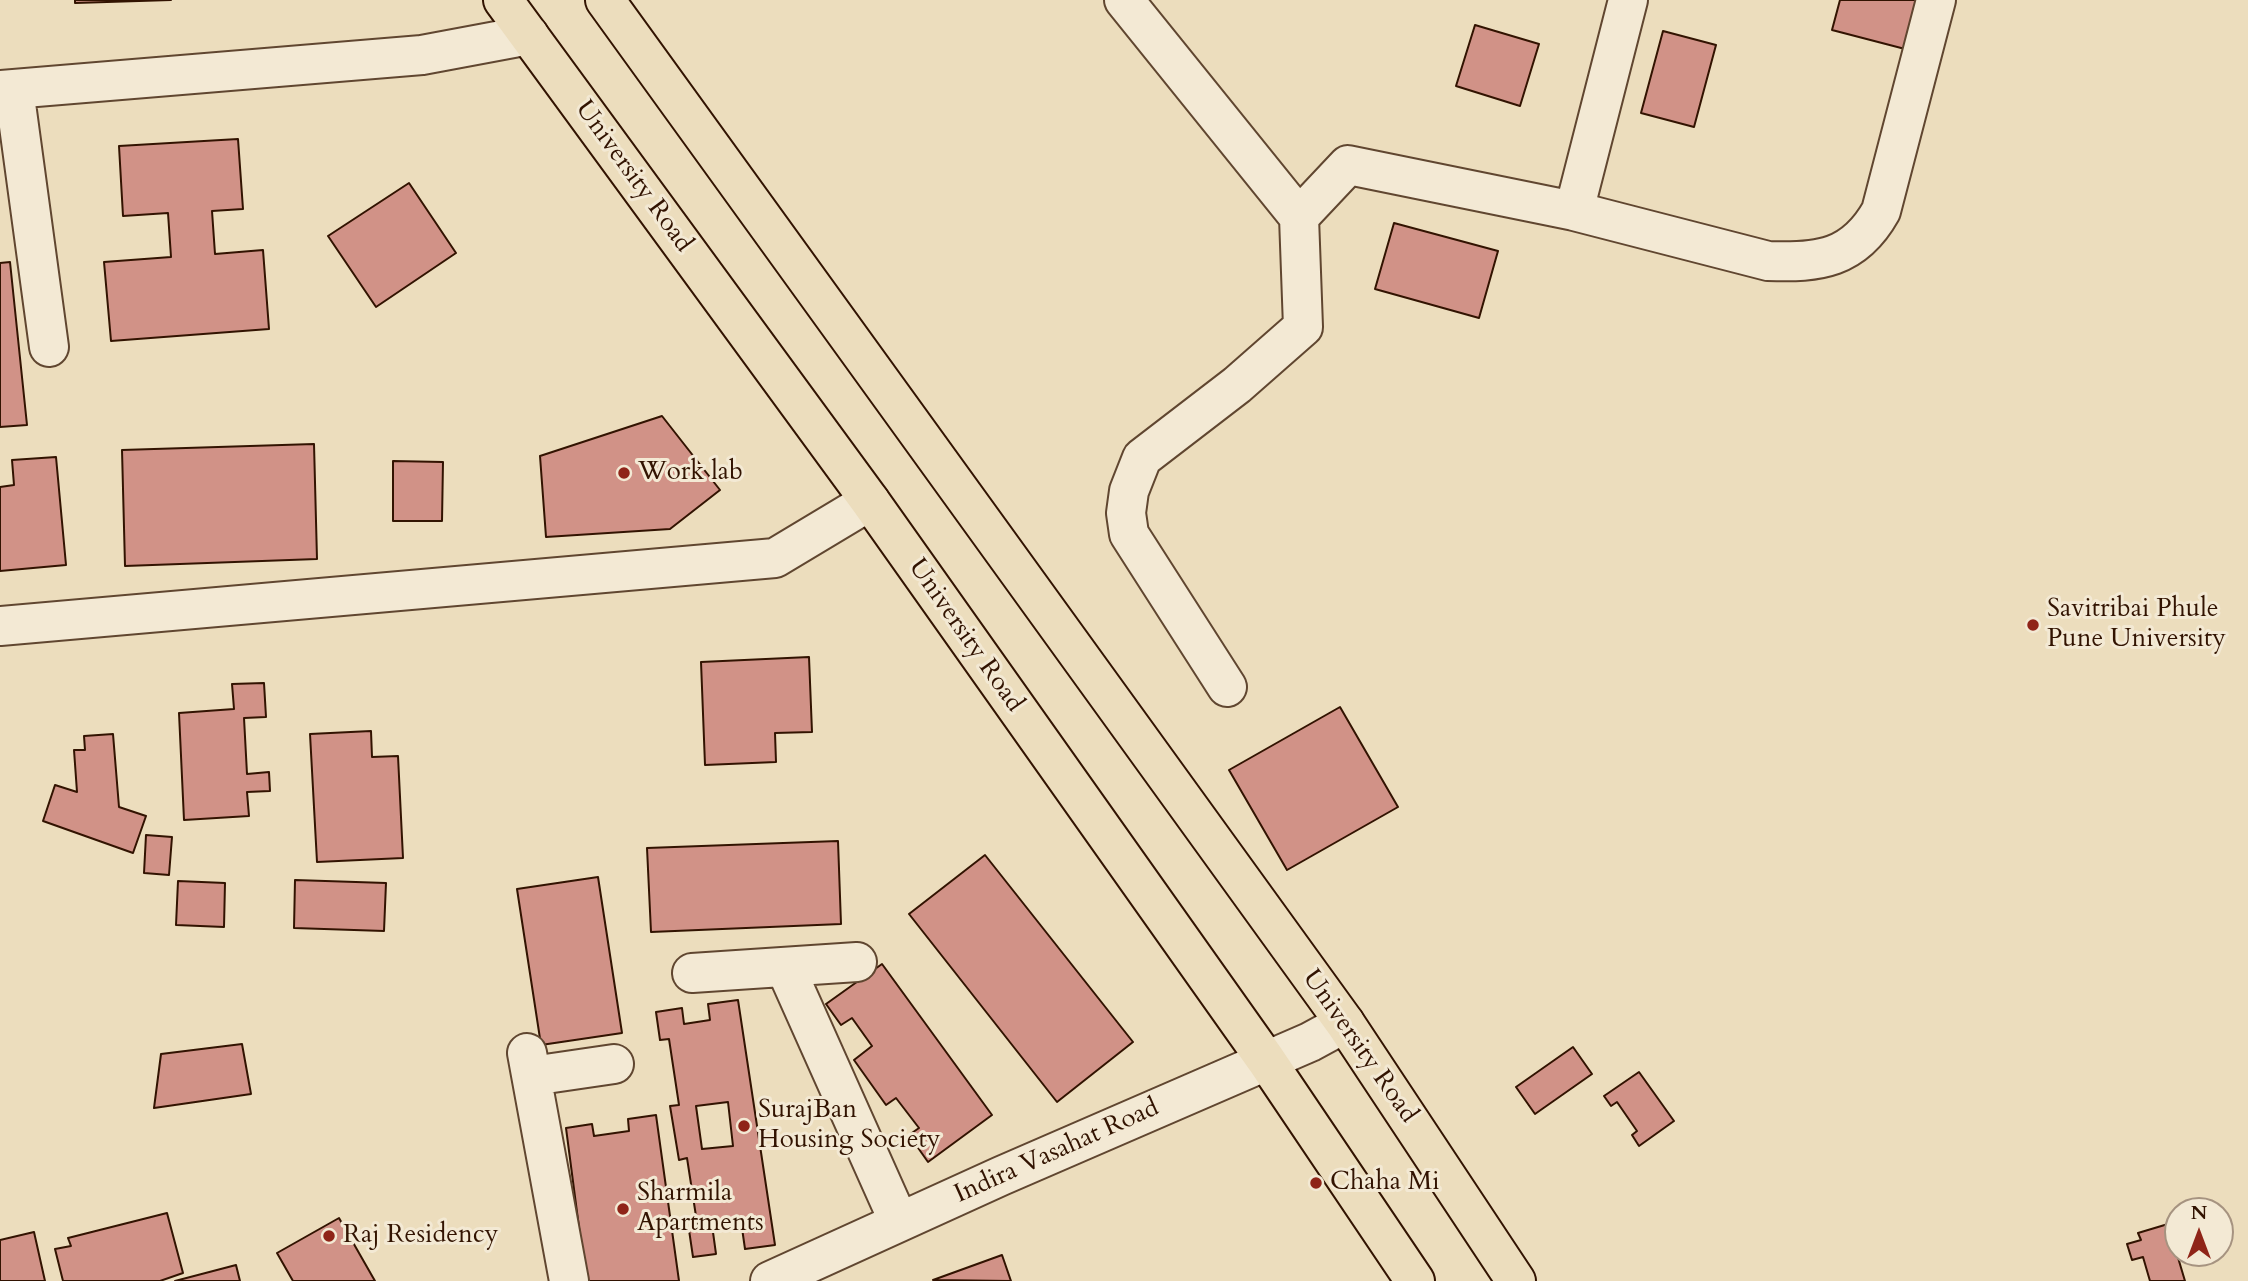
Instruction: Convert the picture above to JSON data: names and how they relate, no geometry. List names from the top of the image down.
{
  "streets": {
    "main road": ["University Road"],
    "street": ["Indira Vasahat Road"]
  },
  "crossings": [
    ["University Road", "Indira Vasahat Road"]
  ],
  "places": [
    "Work lab",
    "Savitribai Phule Pune University",
    "SurajBan Housing Society",
    "Chaha Mi",
    "Sharmila Apartments",
    "Raj Residency"
  ],
  "north": "top"
}
